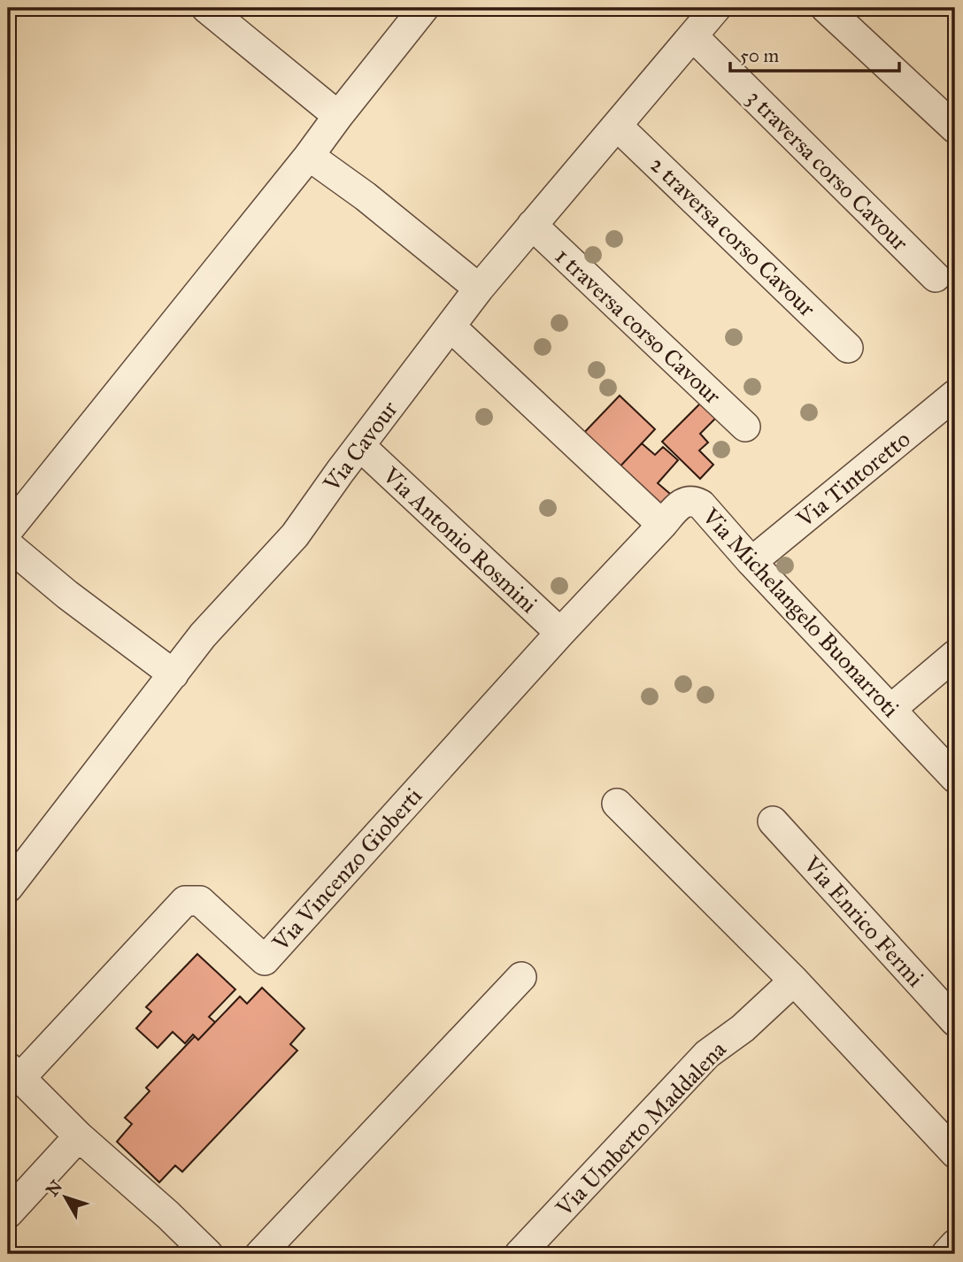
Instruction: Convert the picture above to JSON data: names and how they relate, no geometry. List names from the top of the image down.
{
  "streets": {
    "street": [
      "3 traversa corso Cavour",
      "2 traversa corso Cavour",
      "1 traversa corso Cavour",
      "Via Cavour",
      "Via Tintoretto",
      "Via Antonio Rosmini",
      "Via Michelangelo Buonarroti",
      "Via Vincenzo Gioberti",
      "Via Enrico Fermi",
      "Via Umberto Maddalena"
    ]
  },
  "crossings": [
    ["3 traversa corso Cavour", "Via Cavour"],
    ["2 traversa corso Cavour", "Via Cavour"],
    ["1 traversa corso Cavour", "Via Cavour"],
    ["Via Cavour", "Via Antonio Rosmini"],
    ["Via Tintoretto", "Via Michelangelo Buonarroti"],
    ["Via Antonio Rosmini", "Via Vincenzo Gioberti"],
    ["Via Michelangelo Buonarroti", "Via Vincenzo Gioberti"]
  ],
  "scale_bar": "50 m",
  "north": "top left"
}
